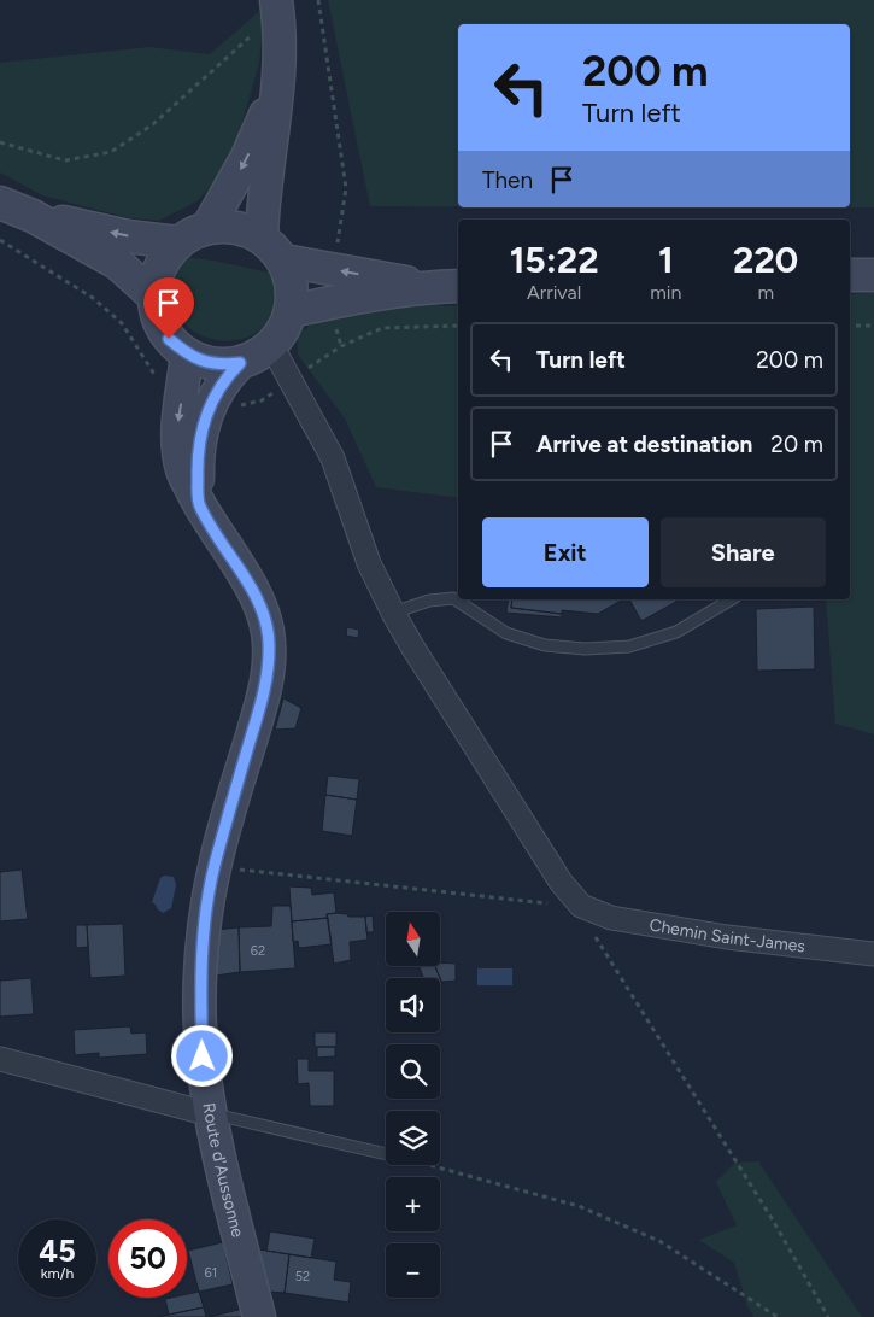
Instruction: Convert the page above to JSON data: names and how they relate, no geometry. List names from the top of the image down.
{
  "streets": {
    "main road": ["Route d'Aussonne"],
    "street": ["Chemin Saint-James"]
  },
  "house_numbers": ["62", "61", "52"],
  "north": "top",
  "page": {
    "turn": ["200 m", "Turn left"],
    "then": "Then",
    "eta": [
      "15:22",
      "Arrival",
      "1",
      "min",
      "220",
      "m"
    ],
    "list": [
      {
        "name": "Turn left",
        "value": "200 m"
      },
      {
        "name": "Arrive at destination",
        "value": "20 m"
      }
    ],
    "buttons": ["Exit", "Share"],
    "map_buttons": ["+", "−"],
    "speed": "45 km/h",
    "limit": "50"
  }
}
